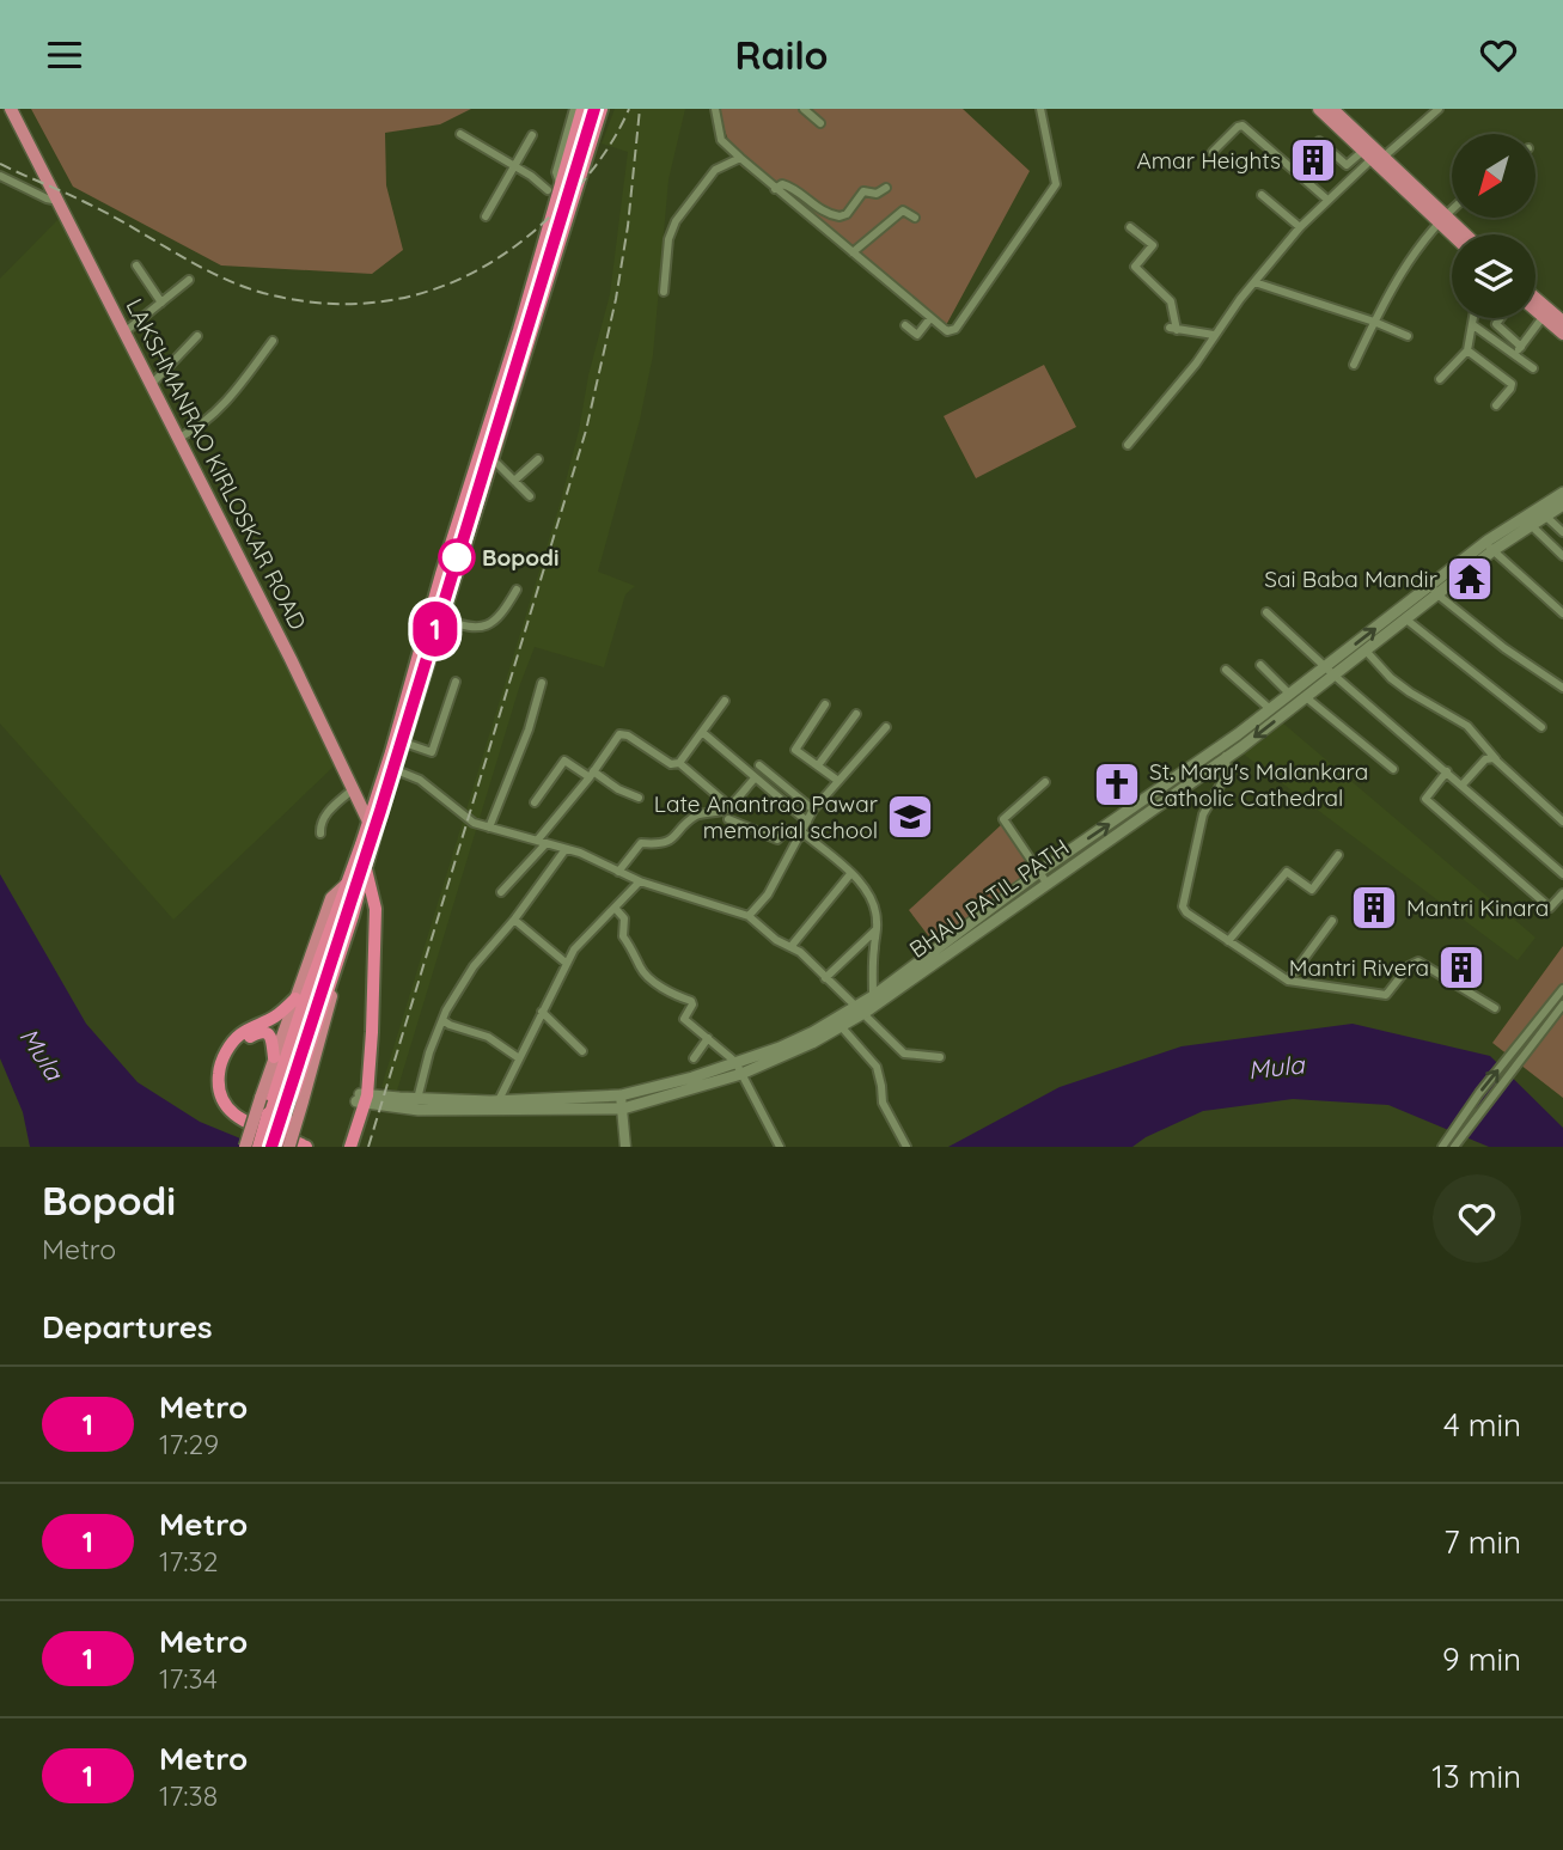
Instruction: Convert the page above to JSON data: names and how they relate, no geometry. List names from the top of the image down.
{
  "streets": {
    "main road": ["LAKSHMANRAO KIRLOSKAR ROAD", "BHAU PATIL PATH"]
  },
  "water": ["Mula"],
  "places": {
    "building": ["Amar Heights", "Mantri Kinara", "Mantri Rivera"],
    "other": ["Bopodi"],
    "temple": ["Sai Baba Mandir"],
    "church": ["St. Mary's Malankara Catholic Cathedral"],
    "school or university": ["Late Anantrao Pawar memorial school"]
  },
  "lines": ["metro line 1"],
  "north": "bottom left",
  "page": {
    "header": "Railo",
    "on_map": "1",
    "heading": [
      ["Bopodi", "Metro"],
      "Departures"
    ],
    "list": [
      {
        "mark": "1",
        "name": "Metro",
        "note": "17:29",
        "value": "4 min"
      },
      {
        "mark": "1",
        "name": "Metro",
        "note": "17:32",
        "value": "7 min"
      },
      {
        "mark": "1",
        "name": "Metro",
        "note": "17:34",
        "value": "9 min"
      },
      {
        "mark": "1",
        "name": "Metro",
        "note": "17:38",
        "value": "13 min"
      }
    ]
  }
}
